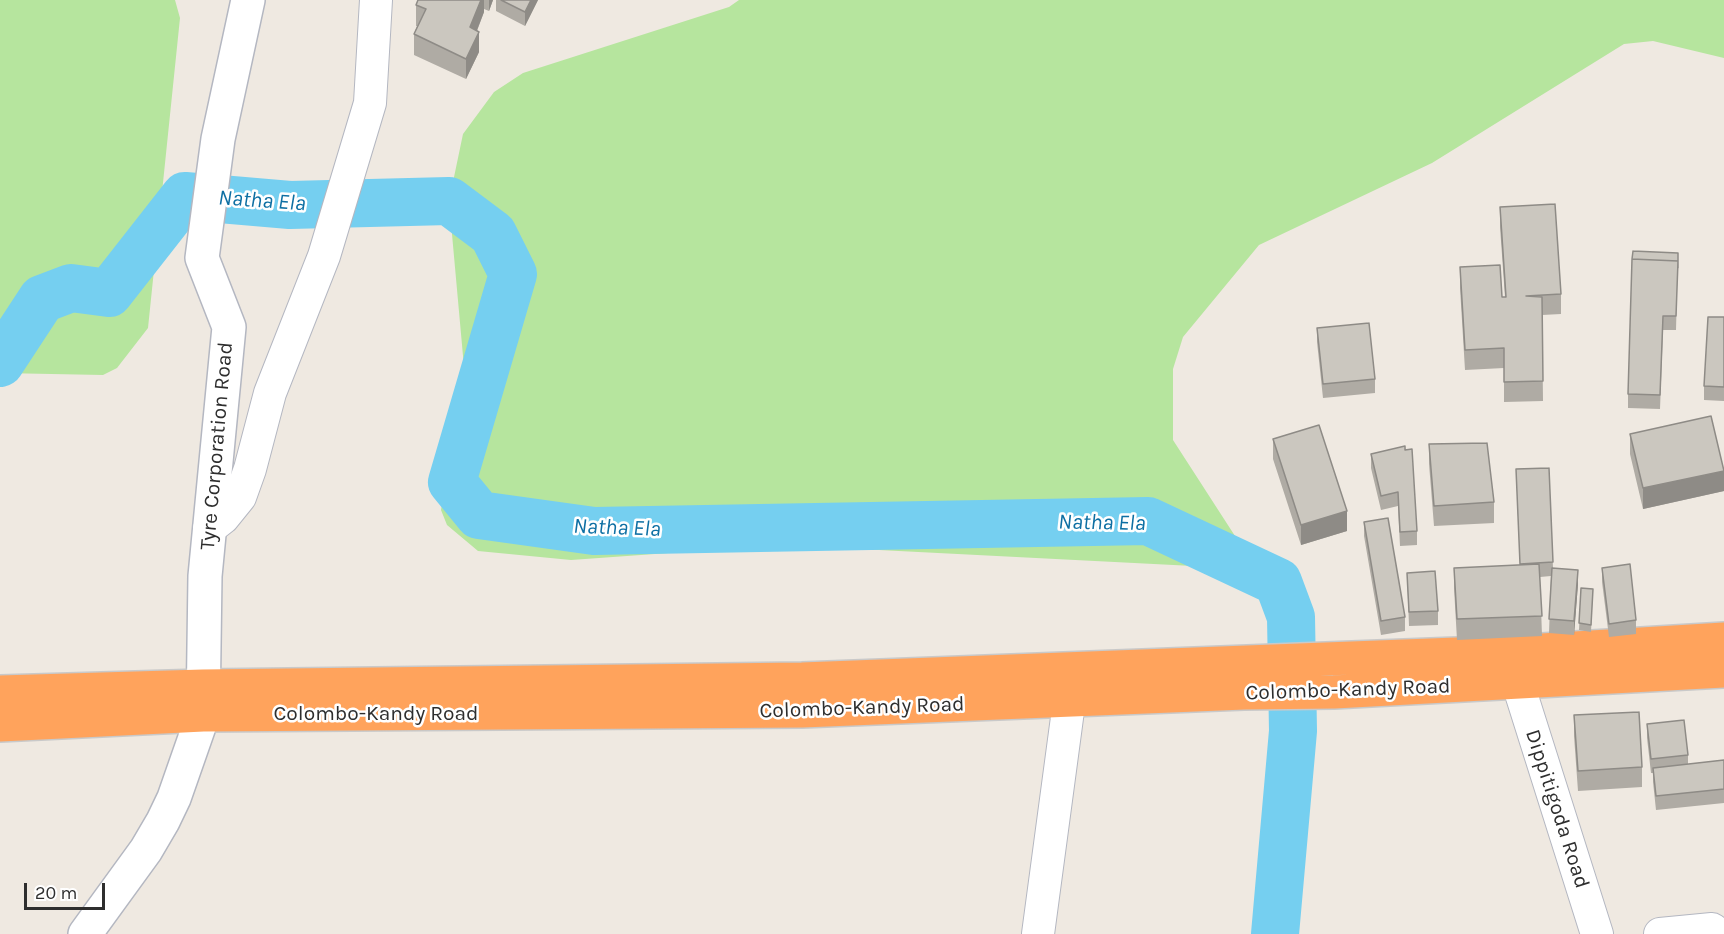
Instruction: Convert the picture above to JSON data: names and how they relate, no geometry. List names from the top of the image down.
{
  "streets": {
    "highway": ["Colombo-Kandy Road"],
    "street": ["Tyre Corporation Road", "Dippitigoda Road"]
  },
  "crossings": [
    ["Tyre Corporation Road", "Colombo-Kandy Road"],
    ["Colombo-Kandy Road", "Dippitigoda Road"]
  ],
  "water": ["Natha Ela"],
  "scale_bar": "20 m"
}
